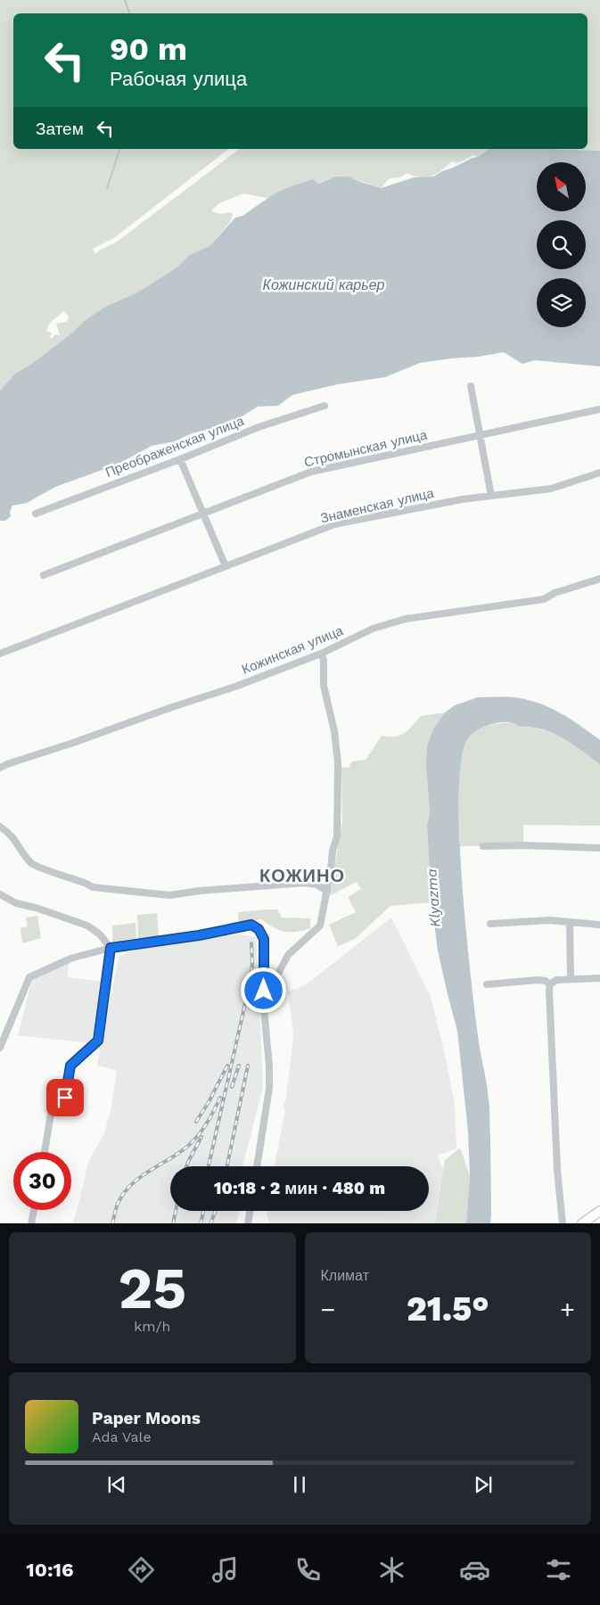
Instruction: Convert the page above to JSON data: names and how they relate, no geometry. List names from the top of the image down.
{
  "streets": {
    "street": [
      "Преображенская улица",
      "Стромынская улица",
      "Знаменская улица",
      "Кожинская улица"
    ]
  },
  "districts": ["КОЖИНО"],
  "water": ["Кожинский карьер", "Klyazma"],
  "north": "top left",
  "page": {
    "turn": ["90 m", "Рабочая улица"],
    "then": "Затем",
    "limit": "30",
    "trip": "10:18 · 2 мин · 480 m",
    "tile": [
      ["25", "km/h"],
      "Климат"
    ],
    "heat": ["−", "21.5°", "+"],
    "song": ["Paper Moons", "Ada Vale"],
    "tabs": "10:16"
  }
}
